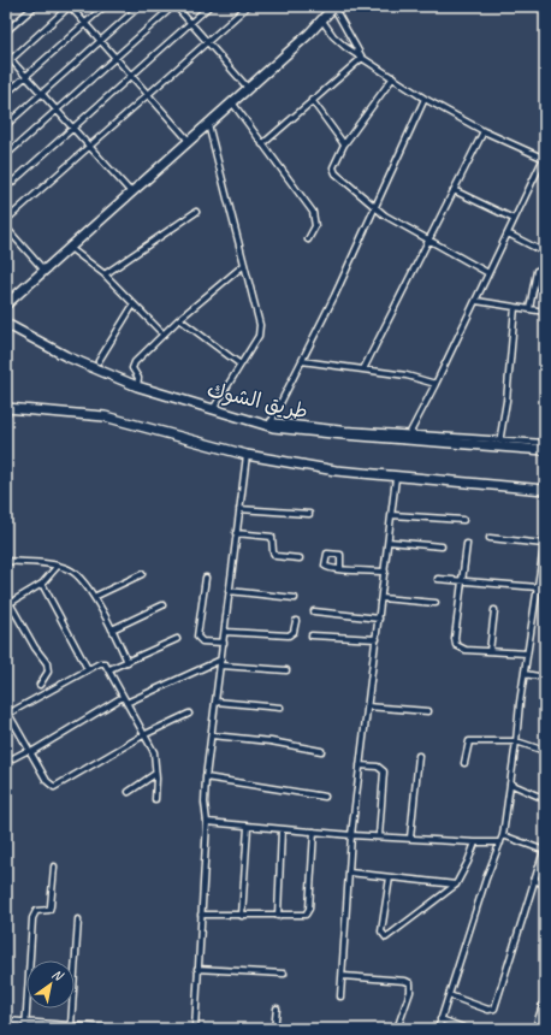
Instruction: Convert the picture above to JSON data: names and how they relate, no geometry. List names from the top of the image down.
{
  "streets": {
    "main road": ["طريق الشوك"]
  },
  "north": "top right"
}
